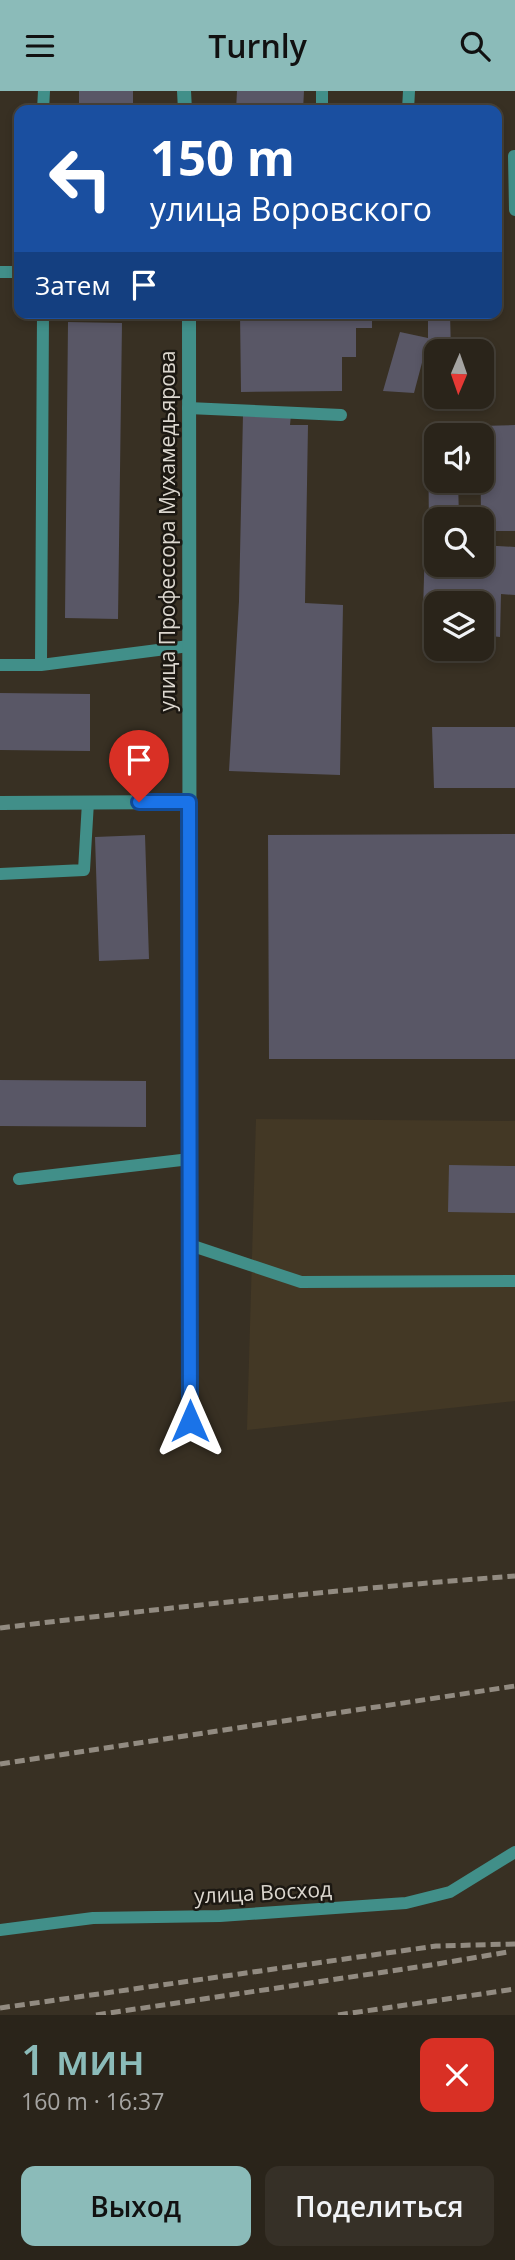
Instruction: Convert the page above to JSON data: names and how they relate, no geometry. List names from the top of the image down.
{
  "streets": {
    "street": ["улица Профессора Мухамедьярова"],
    "lane": ["улица Восход"]
  },
  "north": "bottom",
  "page": {
    "header": "Turnly",
    "turn": ["150 m", "улица Воровского"],
    "then": "Затем",
    "heading": ["1 мин", "160 m · 16:37"],
    "buttons": ["Выход", "Поделиться"]
  }
}
